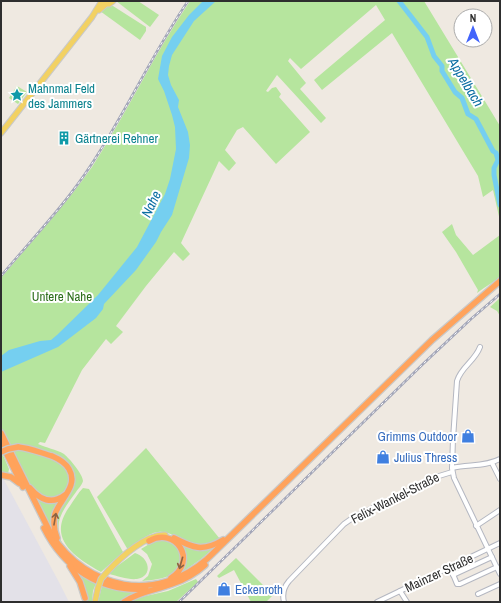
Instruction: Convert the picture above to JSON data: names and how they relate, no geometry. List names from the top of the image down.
{
  "streets": {
    "street": ["Felix-Wankel-Straße", "Mainzer Straße"]
  },
  "water": ["Appelbach", "Nahe"],
  "parks": ["Untere Nahe"],
  "places": {
    "place": ["Mahnmal Feld des Jammers"],
    "building": ["Gärtnerei Rehner"],
    "shop": ["Grimms Outdoor", "Julius Thress", "Eckenroth"]
  },
  "north": "top"
}
